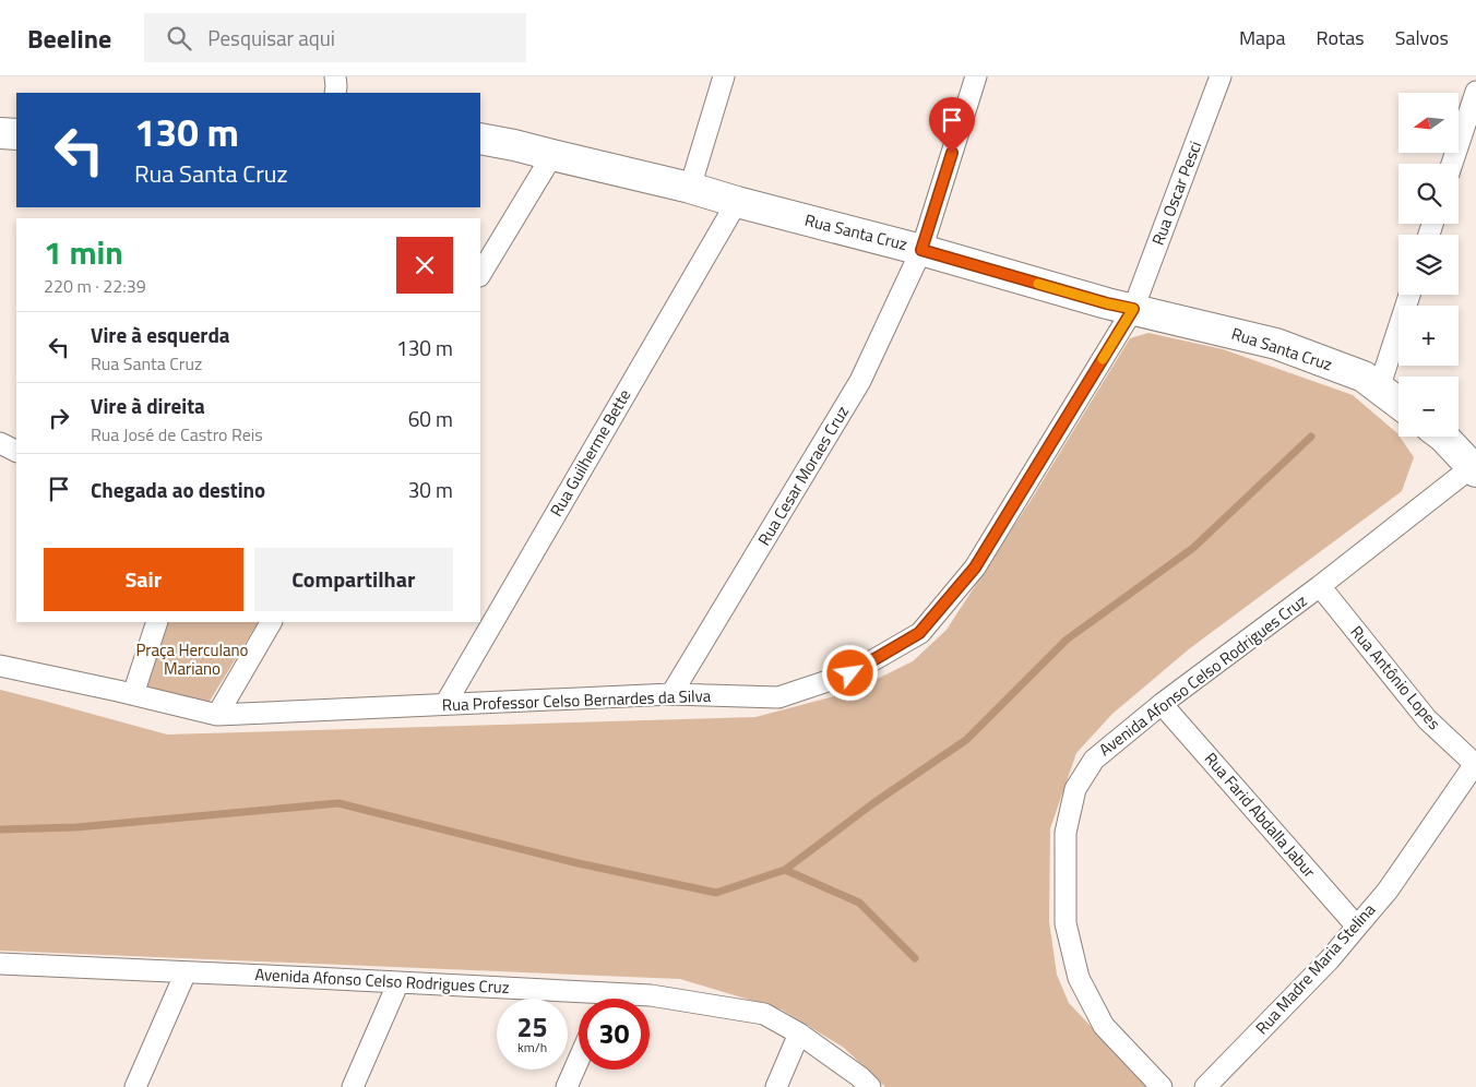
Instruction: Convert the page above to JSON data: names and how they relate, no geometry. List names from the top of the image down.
{
  "streets": {
    "street": [
      "Rua Oscar Pesci",
      "Rua Santa Cruz",
      "Rua Guilherme Bette",
      "Rua Cesar Moraes Cruz",
      "Avenida Afonso Celso Rodrigues Cruz",
      "Rua Antônio Lopes",
      "Rua Professor Celso Bernardes da Silva",
      "Rua Farid Abdalla Jabur",
      "Rua Madre Maria Stelina"
    ]
  },
  "crossings": [
    ["Rua Oscar Pesci", "Rua Santa Cruz"],
    ["Rua Oscar Pesci", "Rua Professor Celso Bernardes da Silva"],
    ["Rua Santa Cruz", "Rua Guilherme Bette"],
    ["Rua Santa Cruz", "Rua Cesar Moraes Cruz"],
    ["Rua Santa Cruz", "Rua Professor Celso Bernardes da Silva"],
    ["Rua Guilherme Bette", "Rua Professor Celso Bernardes da Silva"],
    ["Rua Cesar Moraes Cruz", "Rua Professor Celso Bernardes da Silva"],
    ["Avenida Afonso Celso Rodrigues Cruz", "Rua Antônio Lopes"],
    ["Avenida Afonso Celso Rodrigues Cruz", "Rua Farid Abdalla Jabur"],
    ["Rua Antônio Lopes", "Rua Madre Maria Stelina"],
    ["Rua Farid Abdalla Jabur", "Rua Madre Maria Stelina"]
  ],
  "parks": ["Praça Herculano Mariano"],
  "north": "left",
  "page": {
    "header": "Beeline",
    "search": "Pesquisar aqui",
    "nav": ["Mapa", "Rotas", "Salvos"],
    "map_buttons": ["+", "−"],
    "turn": ["130 m", "Rua Santa Cruz"],
    "heading": ["1 min", "220 m · 22:39"],
    "list": [
      {
        "name": "Vire à esquerda",
        "note": "Rua Santa Cruz",
        "value": "130 m"
      },
      {
        "name": "Vire à direita",
        "note": "Rua José de Castro Reis",
        "value": "60 m"
      },
      {
        "name": "Chegada ao destino",
        "value": "30 m"
      }
    ],
    "buttons": ["Sair", "Compartilhar"],
    "speed": "25 km/h",
    "limit": "30"
  }
}
